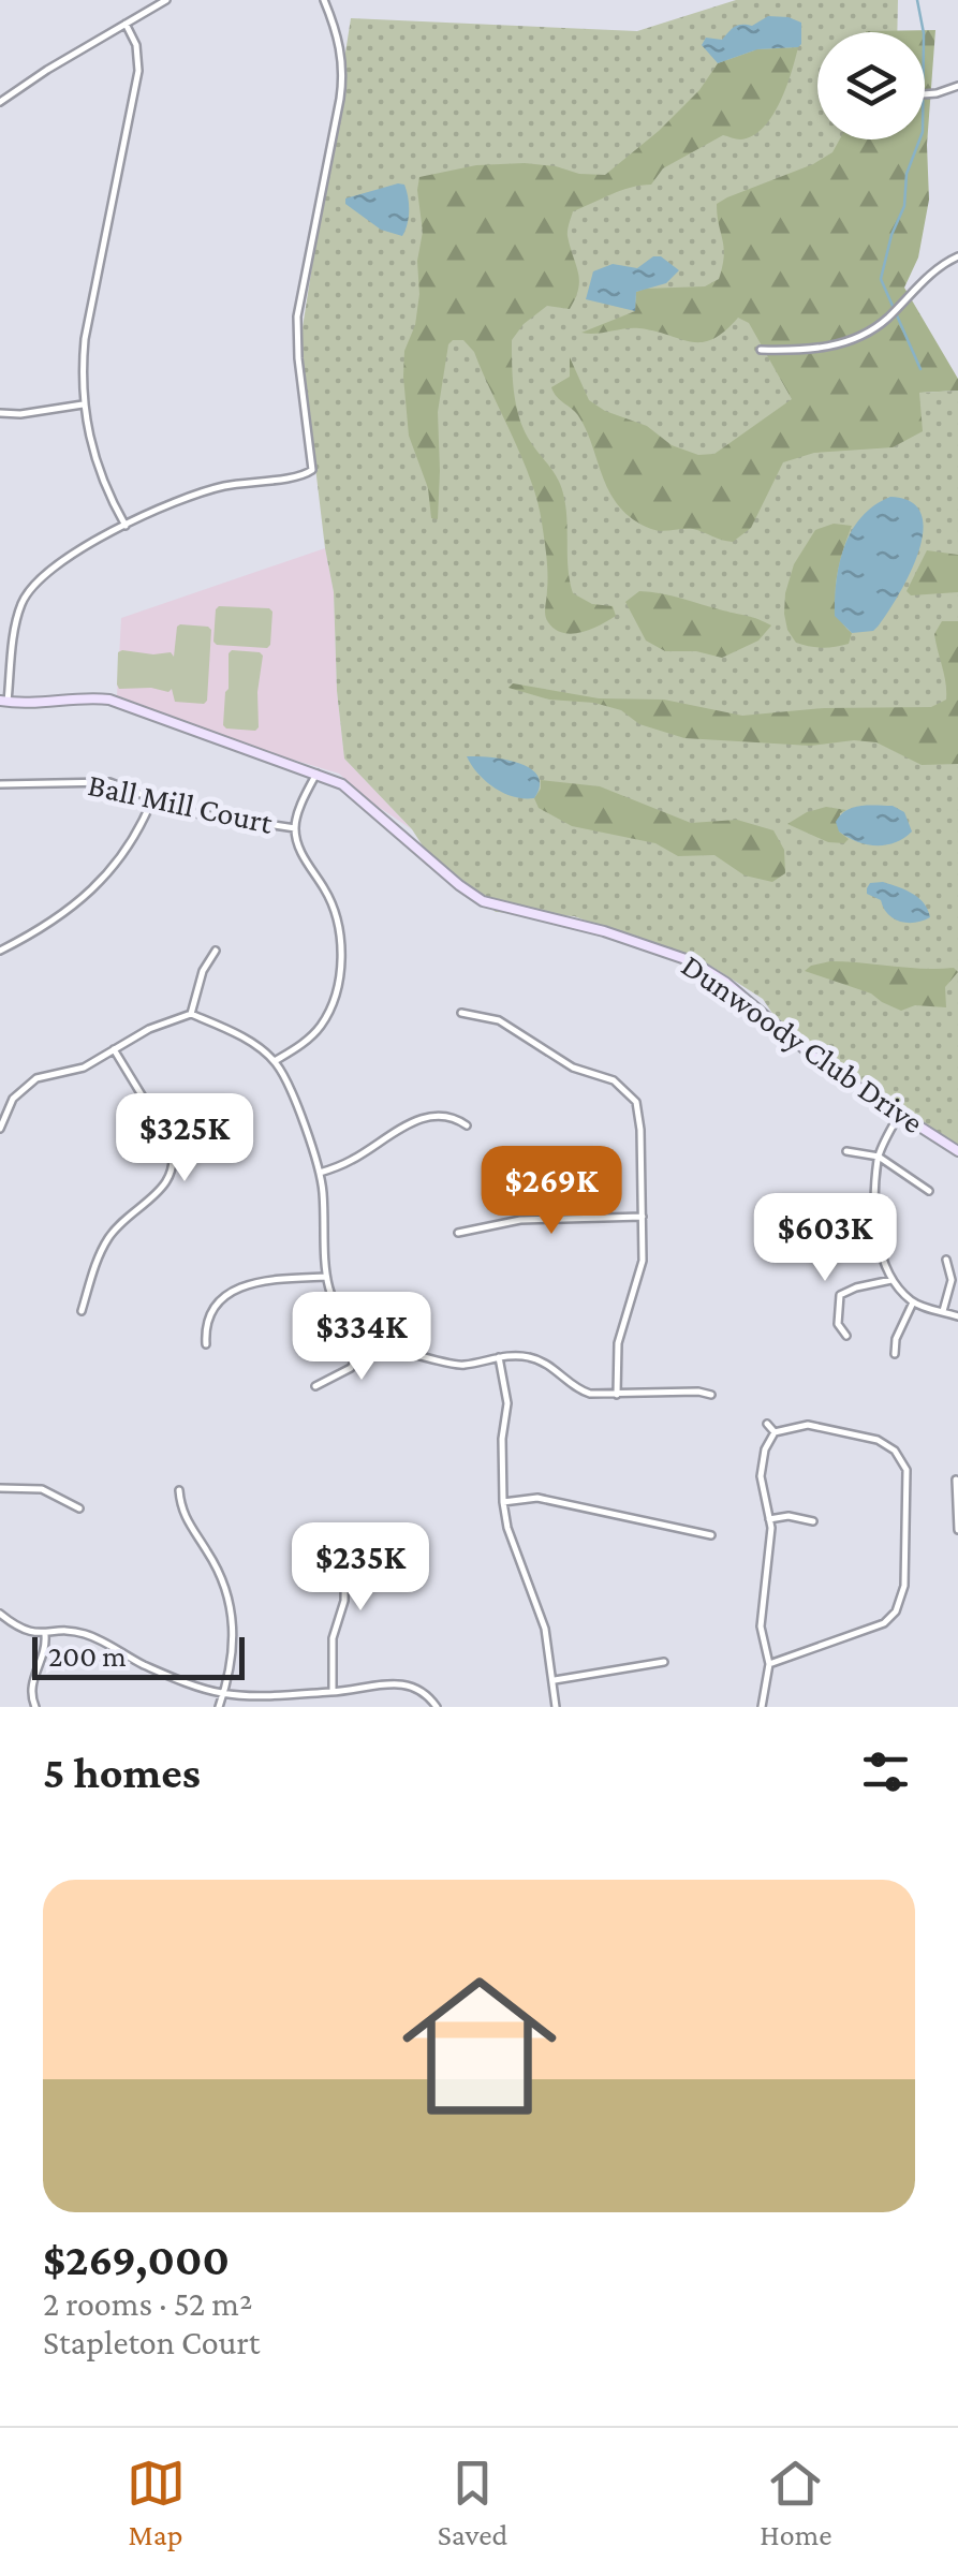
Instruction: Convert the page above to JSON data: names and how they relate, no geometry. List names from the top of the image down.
{
  "streets": {
    "street": ["Ball Mill Court", "Dunwoody Club Drive"]
  },
  "scale_bar": "200 m",
  "page": {
    "price": [
      "$325K",
      "$269K",
      "$603K",
      "$334K",
      "$235K"
    ],
    "scale": "200 m",
    "heading": "5 homes",
    "list": [
      {
        "name": "$269,000",
        "note": "2 rooms · 52 m² · Stapleton Court"
      }
    ],
    "tabs": ["Map", "Saved", "Home"]
  }
}
